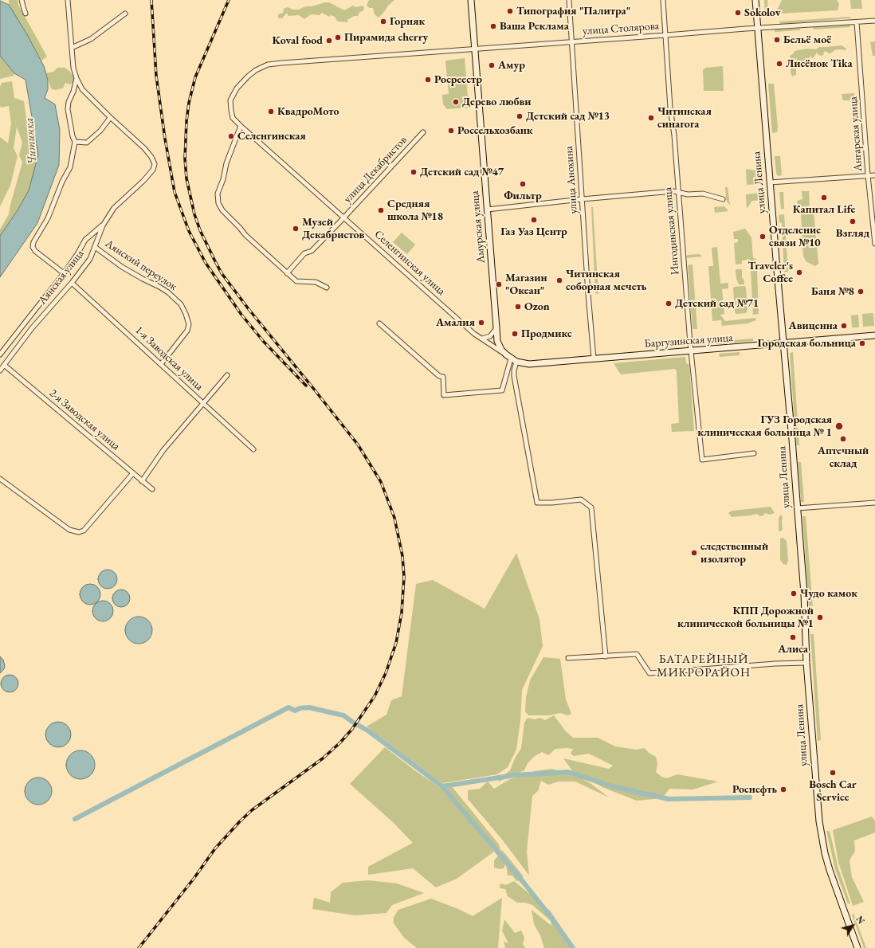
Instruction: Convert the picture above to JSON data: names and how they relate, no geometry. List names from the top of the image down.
{
  "streets": {
    "main road": ["улица Ленина", "Амурская улица", "Баргузинская улица"],
    "street": [
      "улица Столярова",
      "Ангарская улица",
      "улица Декабристов",
      "улица Анохина",
      "Ингодинская улица",
      "Селенгинская улица",
      "Аянский переулок",
      "Аянская улица",
      "1-я Заводская улица",
      "2-я Заводская улица"
    ]
  },
  "crossings": [
    ["улица Столярова", "Ангарская улица"],
    ["улица Столярова", "улица Анохина"],
    ["улица Столярова", "улица Ленина"],
    ["улица Столярова", "Амурская улица"],
    ["улица Столярова", "Ингодинская улица"],
    ["улица Столярова", "Селенгинская улица"],
    ["улица Декабристов", "Селенгинская улица"],
    ["улица Анохина", "Баргузинская улица"],
    ["улица Ленина", "Баргузинская улица"],
    ["Амурская улица", "Селенгинская улица"],
    ["Амурская улица", "Баргузинская улица"],
    ["Ингодинская улица", "Баргузинская улица"],
    ["Селенгинская улица", "Баргузинская улица"],
    ["Аянский переулок", "Аянская улица"],
    ["Аянский переулок", "1-я Заводская улица"],
    ["Аянская улица", "1-я Заводская улица"],
    ["Аянская улица", "2-я Заводская улица"]
  ],
  "districts": ["БАТАРЕЙНЫЙ МИКРОРАЙОН"],
  "water": ["Читинка"],
  "places": [
    "Типография \"Палитра\"",
    "Sokolov",
    "Горняк",
    "Ваша Реклама",
    "Пирамида cherry",
    "Бельё моё",
    "Koval food",
    "Лисёнок Tika",
    "Амур",
    "Росреестр",
    "Дерево любви",
    "КвадроМото",
    "Детский сад №13",
    "Читинская синагога",
    "Россельхозбанк",
    "Селенгинская",
    "Детский сад №47",
    "Фильтр",
    "Капитал Life",
    "Средняя школа №18",
    "Газ Уаз Центр",
    "Взгляд",
    "Музей Декабристов",
    "Отделение связи №10",
    "Traveler's Coffee",
    "Читинская соборная мечеть",
    "Магазин \"Океан\"",
    "Баня №8",
    "Детский сад №71",
    "Ozon",
    "Амалия",
    "Авиценна",
    "Продмикс",
    "Городская больница",
    "ГУЗ Городская клиническая больница № 1",
    "Аптечный склад",
    "следственный изолятор",
    "Чудо камок",
    "КПП Дорожной клинической больницы №1",
    "Алиса",
    "Bosch Car Service",
    "Роснефть"
  ],
  "north": "top right"
}
